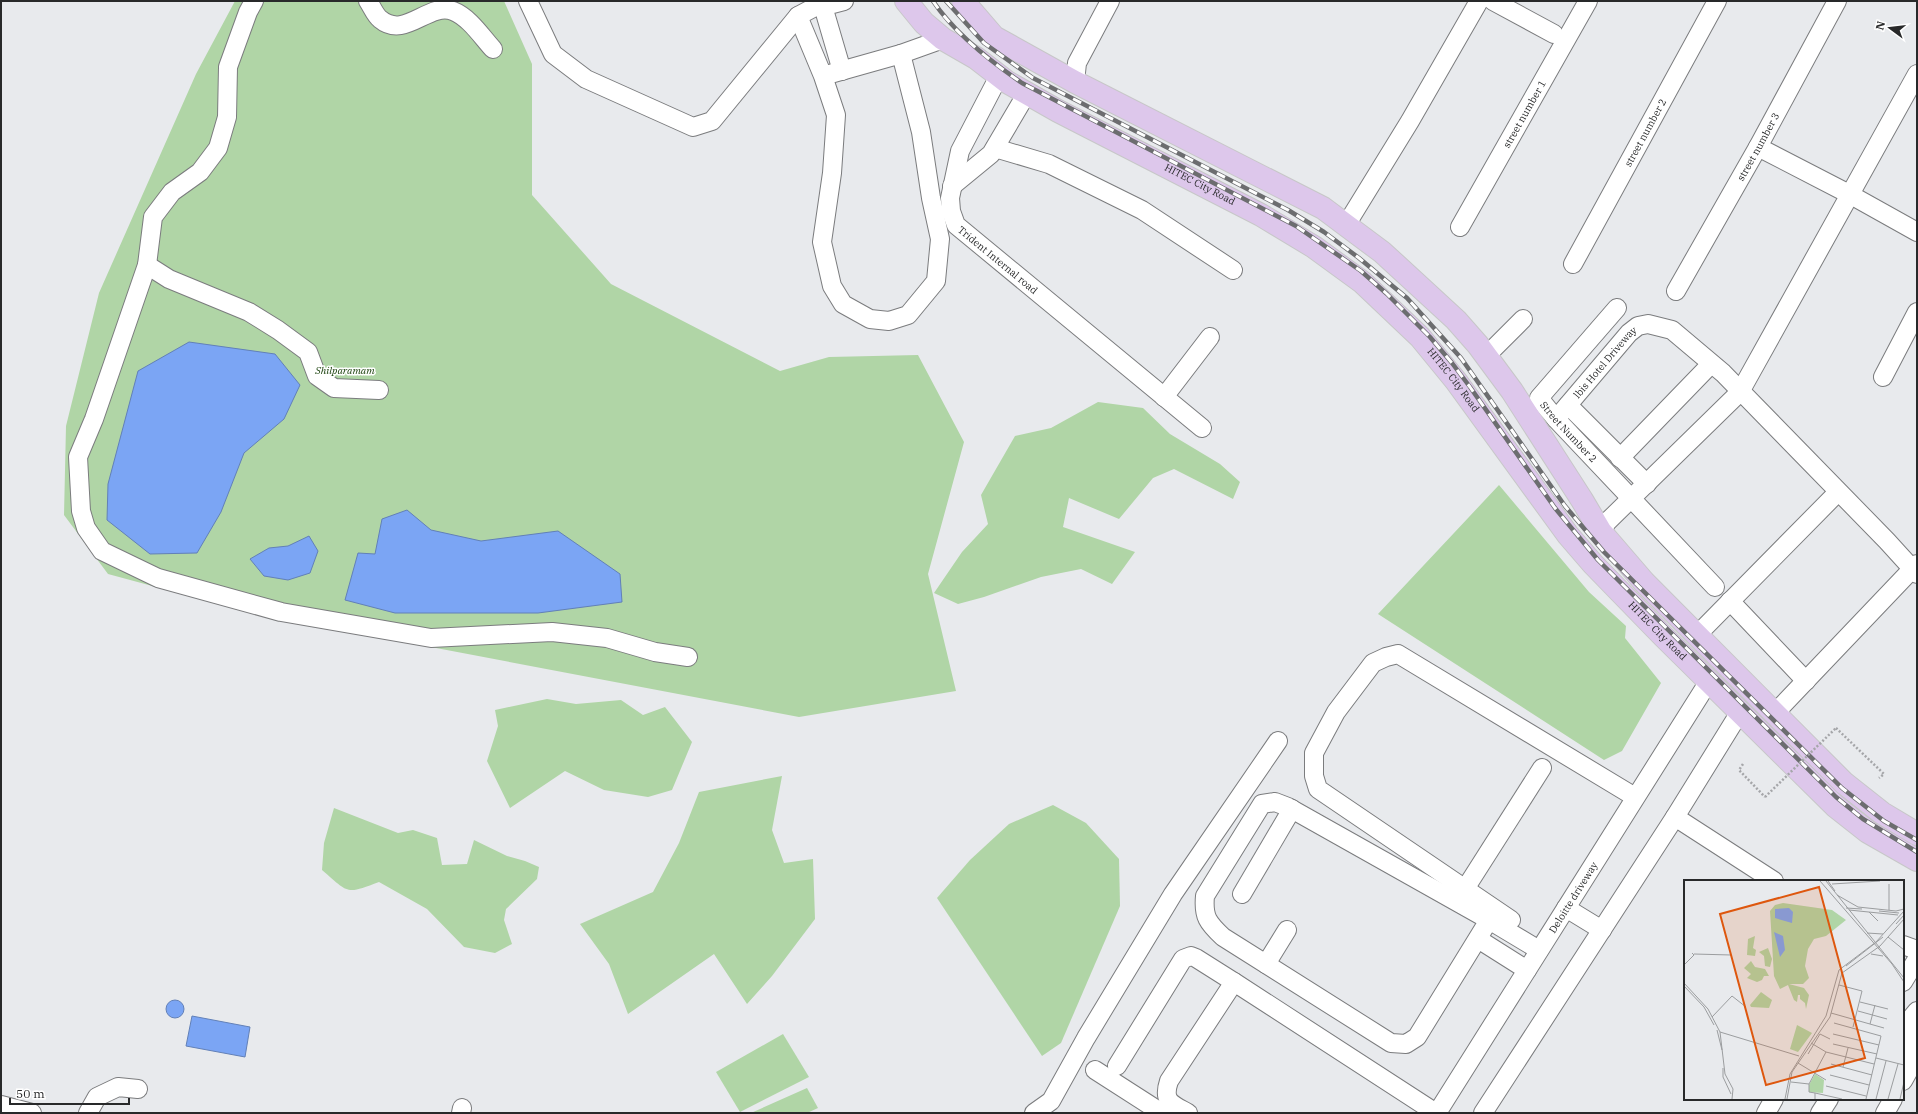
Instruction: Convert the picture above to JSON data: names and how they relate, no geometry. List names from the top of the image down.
{
  "streets": {
    "main road": ["HITEC City Road"],
    "street": [
      "street number 1",
      "street number 2",
      "street number 3",
      "Trident Internal road",
      "lbis Hotel Driveway",
      "Street Number 2",
      "Deloitte driveway"
    ]
  },
  "crossings": [
    ["HITEC City Road", "Trident Internal road"],
    ["HITEC City Road", "Deloitte driveway"],
    ["lbis Hotel Driveway", "Street Number 2"]
  ],
  "parks": ["Shilparamam"],
  "scale_bar": "50 m",
  "north": "left"
}
